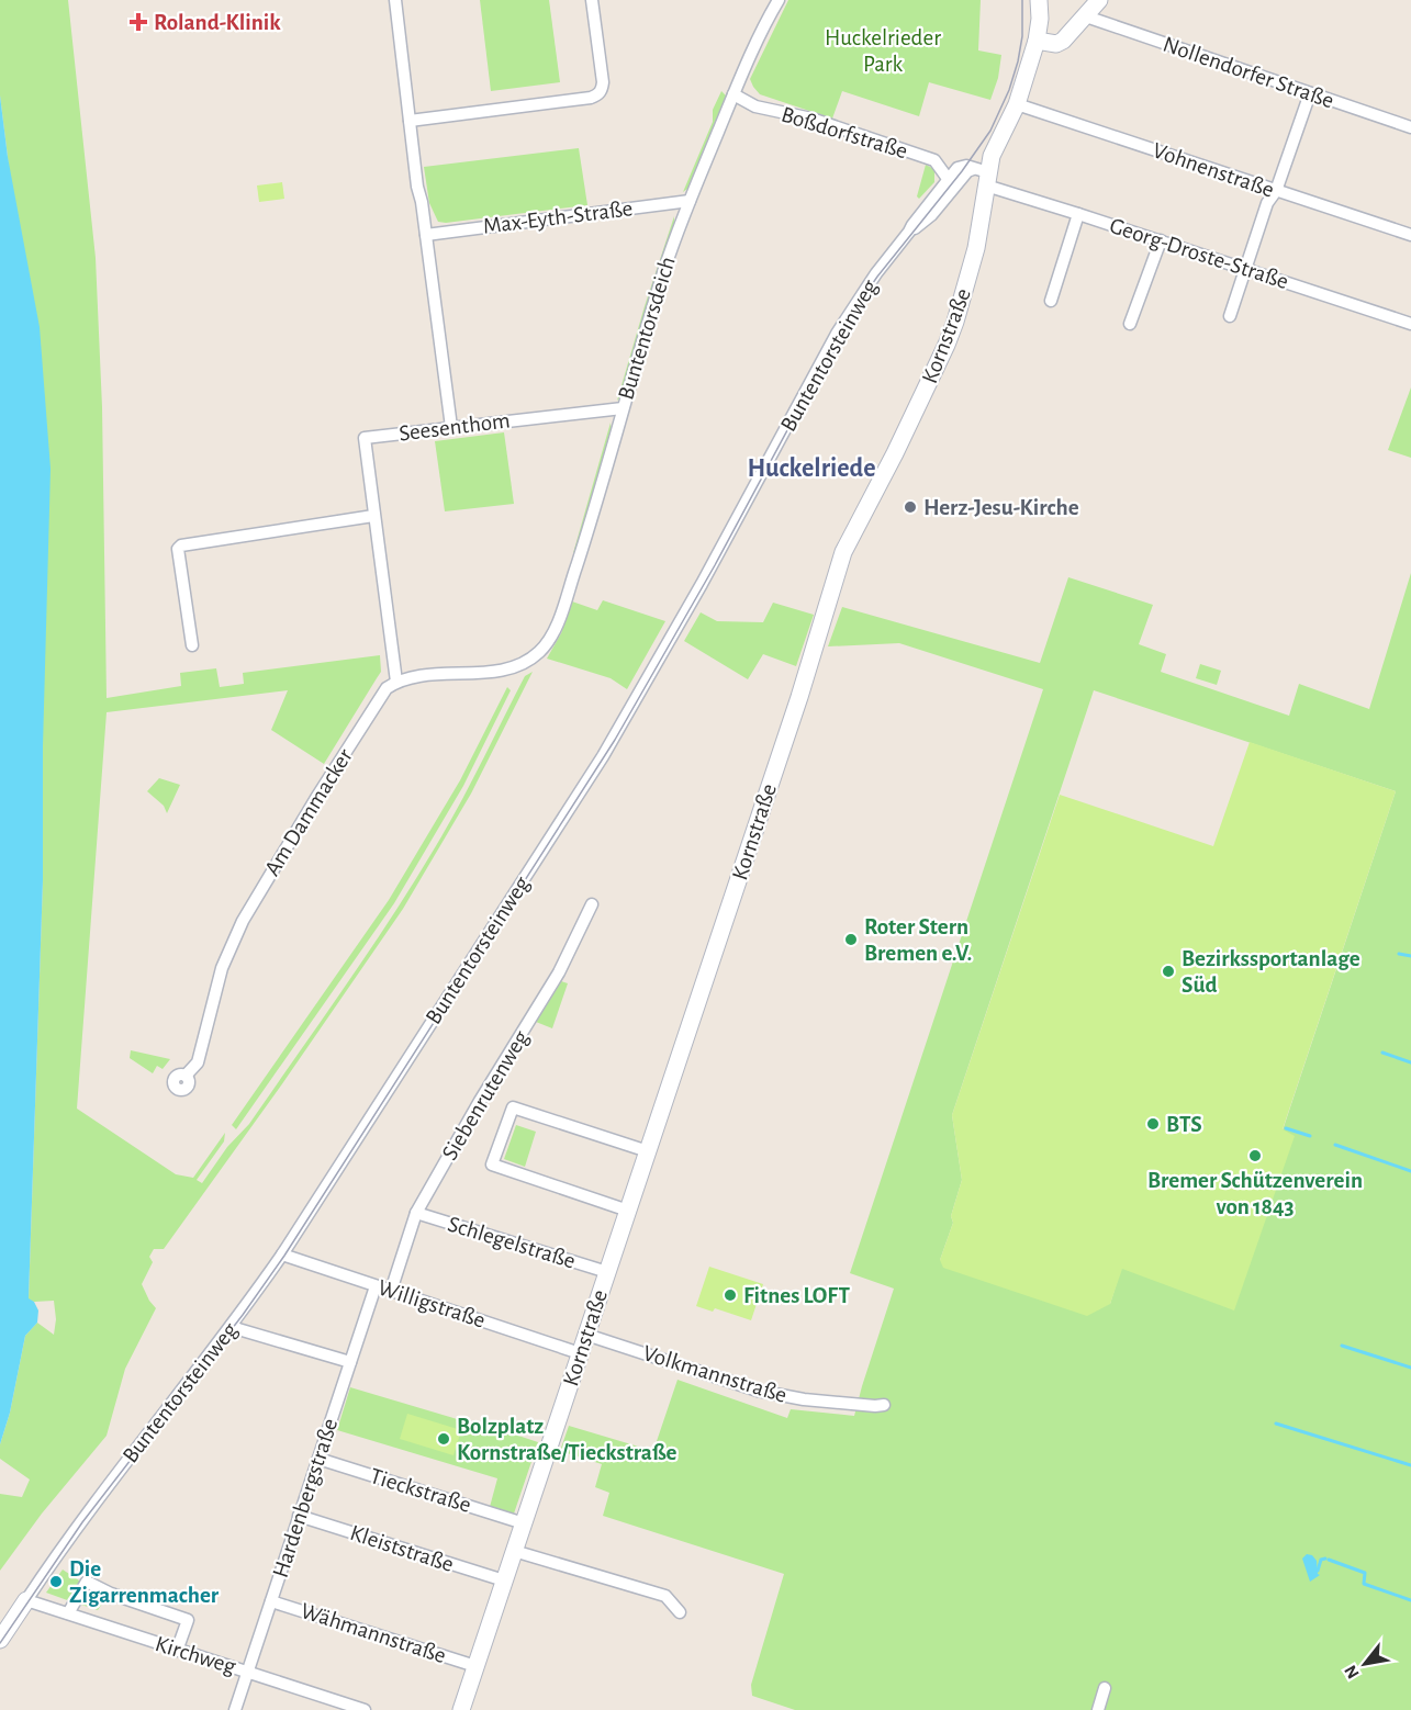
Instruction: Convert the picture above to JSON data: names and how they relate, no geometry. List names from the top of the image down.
{
  "streets": {
    "street": [
      "Nollendorfer Straße",
      "Boßdorfstraße",
      "Vohnenstraße",
      "Max-Eyth-Straße",
      "Georg-Droste-Straße",
      "Buntentorsdeich",
      "Kornstraße",
      "Buntentorsteinweg",
      "Seesenthom",
      "Am Dammacker",
      "Siebenrutenweg",
      "Schlegelstraße",
      "Willigstraße",
      "Volkmannstraße",
      "Tieckstraße",
      "Hardenbergstraße",
      "Kleiststraße",
      "Wähmannstraße",
      "Kirchweg"
    ]
  },
  "crossings": [
    ["Boßdorfstraße", "Buntentorsdeich"],
    ["Boßdorfstraße", "Buntentorsteinweg"],
    ["Vohnenstraße", "Kornstraße"],
    ["Max-Eyth-Straße", "Buntentorsdeich"],
    ["Georg-Droste-Straße", "Kornstraße"],
    ["Georg-Droste-Straße", "Buntentorsteinweg"],
    ["Buntentorsdeich", "Seesenthom"],
    ["Buntentorsdeich", "Am Dammacker"],
    ["Kornstraße", "Buntentorsteinweg"],
    ["Kornstraße", "Schlegelstraße"],
    ["Kornstraße", "Willigstraße"],
    ["Kornstraße", "Volkmannstraße"],
    ["Kornstraße", "Tieckstraße"],
    ["Kornstraße", "Kleiststraße"],
    ["Kornstraße", "Wähmannstraße"],
    ["Buntentorsteinweg", "Willigstraße"],
    ["Buntentorsteinweg", "Kirchweg"],
    ["Siebenrutenweg", "Schlegelstraße"],
    ["Siebenrutenweg", "Willigstraße"],
    ["Willigstraße", "Hardenbergstraße"],
    ["Tieckstraße", "Hardenbergstraße"],
    ["Hardenbergstraße", "Kleiststraße"],
    ["Hardenbergstraße", "Wähmannstraße"],
    ["Hardenbergstraße", "Kirchweg"]
  ],
  "districts": ["Huckelriede"],
  "parks": ["Huckelrieder Park"],
  "places": {
    "health": ["Roland-Klinik"],
    "other": [
      "Herz-Jesu-Kirche",
      "Roter Stern Bremen e.V.",
      "Bezirkssportanlage Süd",
      "BTS",
      "Bremer Schützenverein von 1843",
      "Fitnes LOFT",
      "Bolzplatz Kornstraße/Tieckstraße",
      "Die Zigarrenmacher"
    ]
  },
  "north": "bottom left"
}
